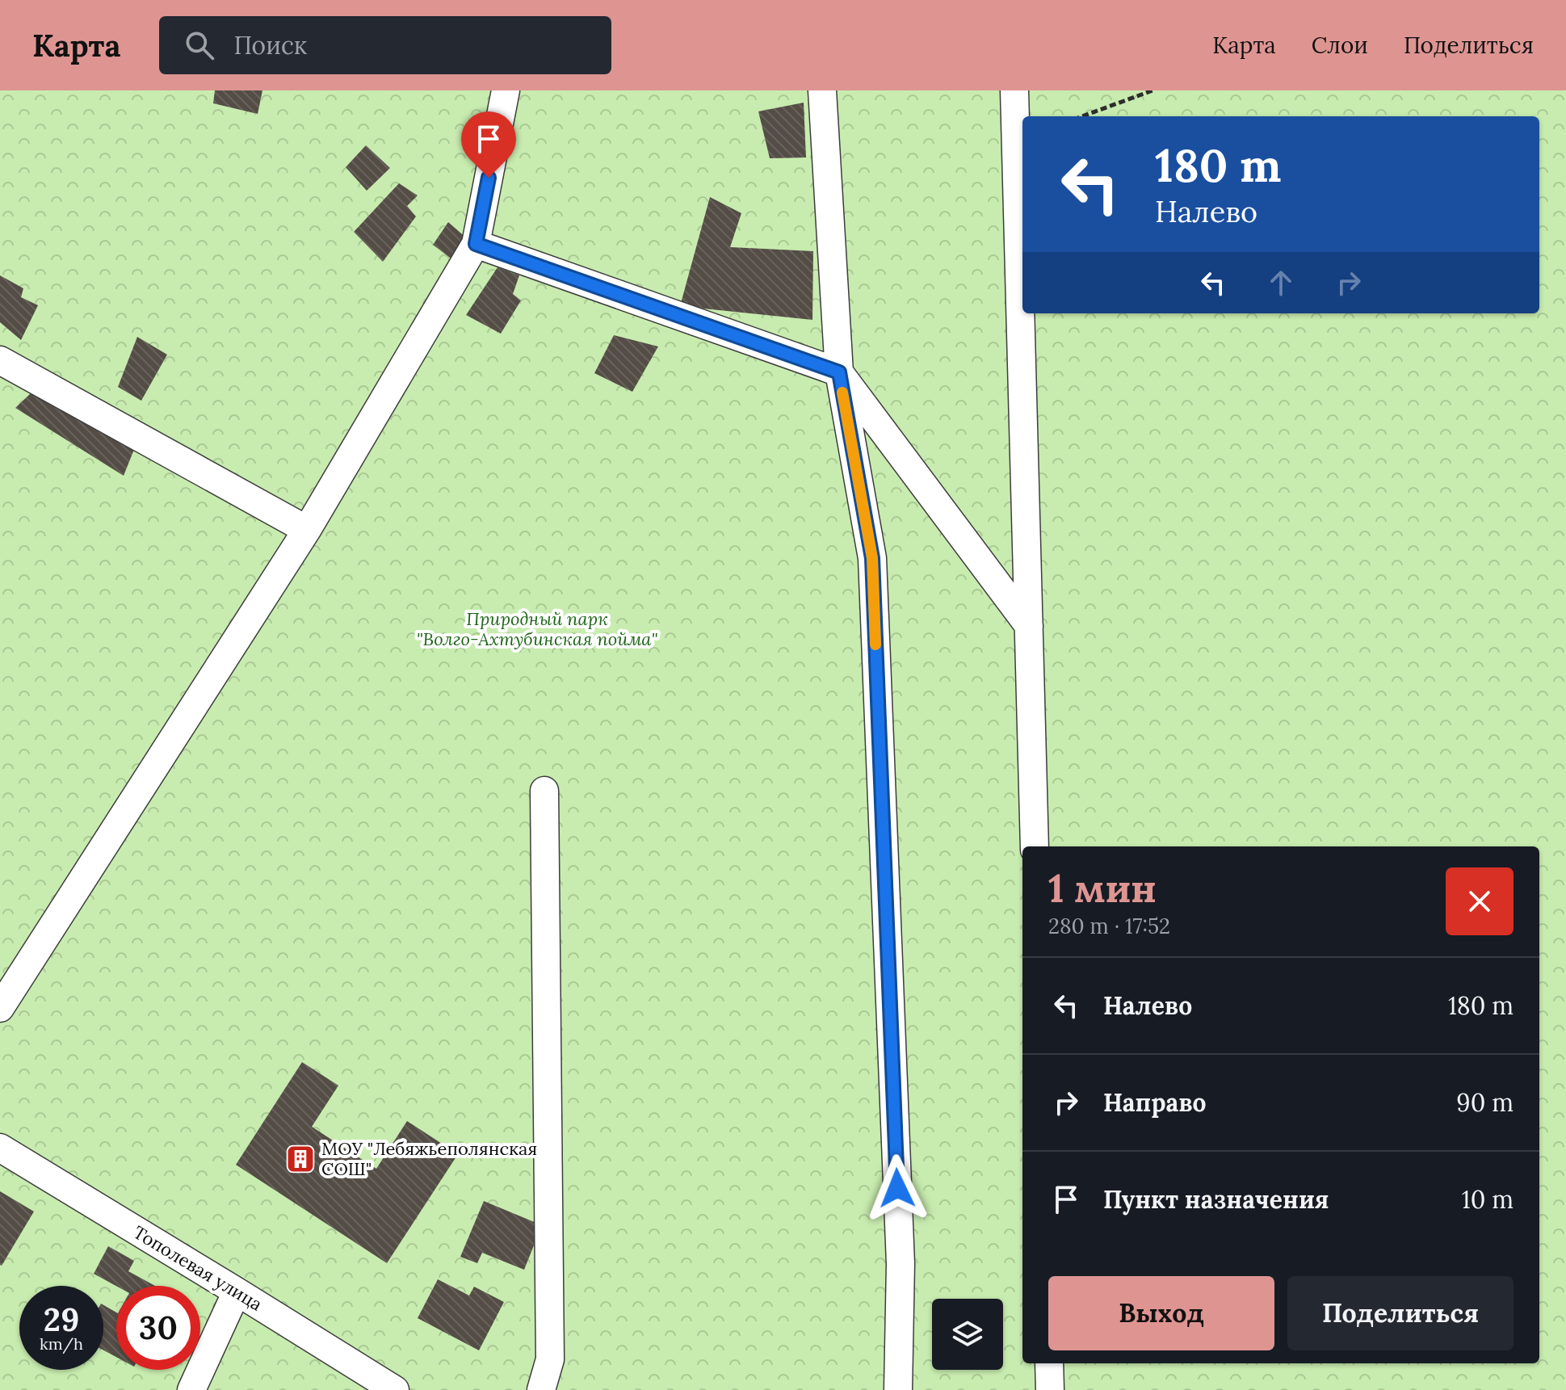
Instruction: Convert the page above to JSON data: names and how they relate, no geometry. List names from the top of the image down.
{
  "streets": {
    "street": ["Тополевая улица"]
  },
  "parks": ["Природный парк \"Волго-Ахтубинская пойма\""],
  "places": {
    "building": ["МОУ \"Лебяжьеполянская СОШ\""]
  },
  "page": {
    "header": "Карта",
    "search": "Поиск",
    "nav": ["Карта", "Слои", "Поделиться"],
    "turn": ["180 m", "Налево"],
    "heading": ["1 мин", "280 m · 17:52"],
    "list": [
      {
        "name": "Налево",
        "value": "180 m"
      },
      {
        "name": "Направо",
        "value": "90 m"
      },
      {
        "name": "Пункт назначения",
        "value": "10 m"
      }
    ],
    "buttons": ["Выход", "Поделиться"],
    "speed": "29 km/h",
    "limit": "30"
  }
}
